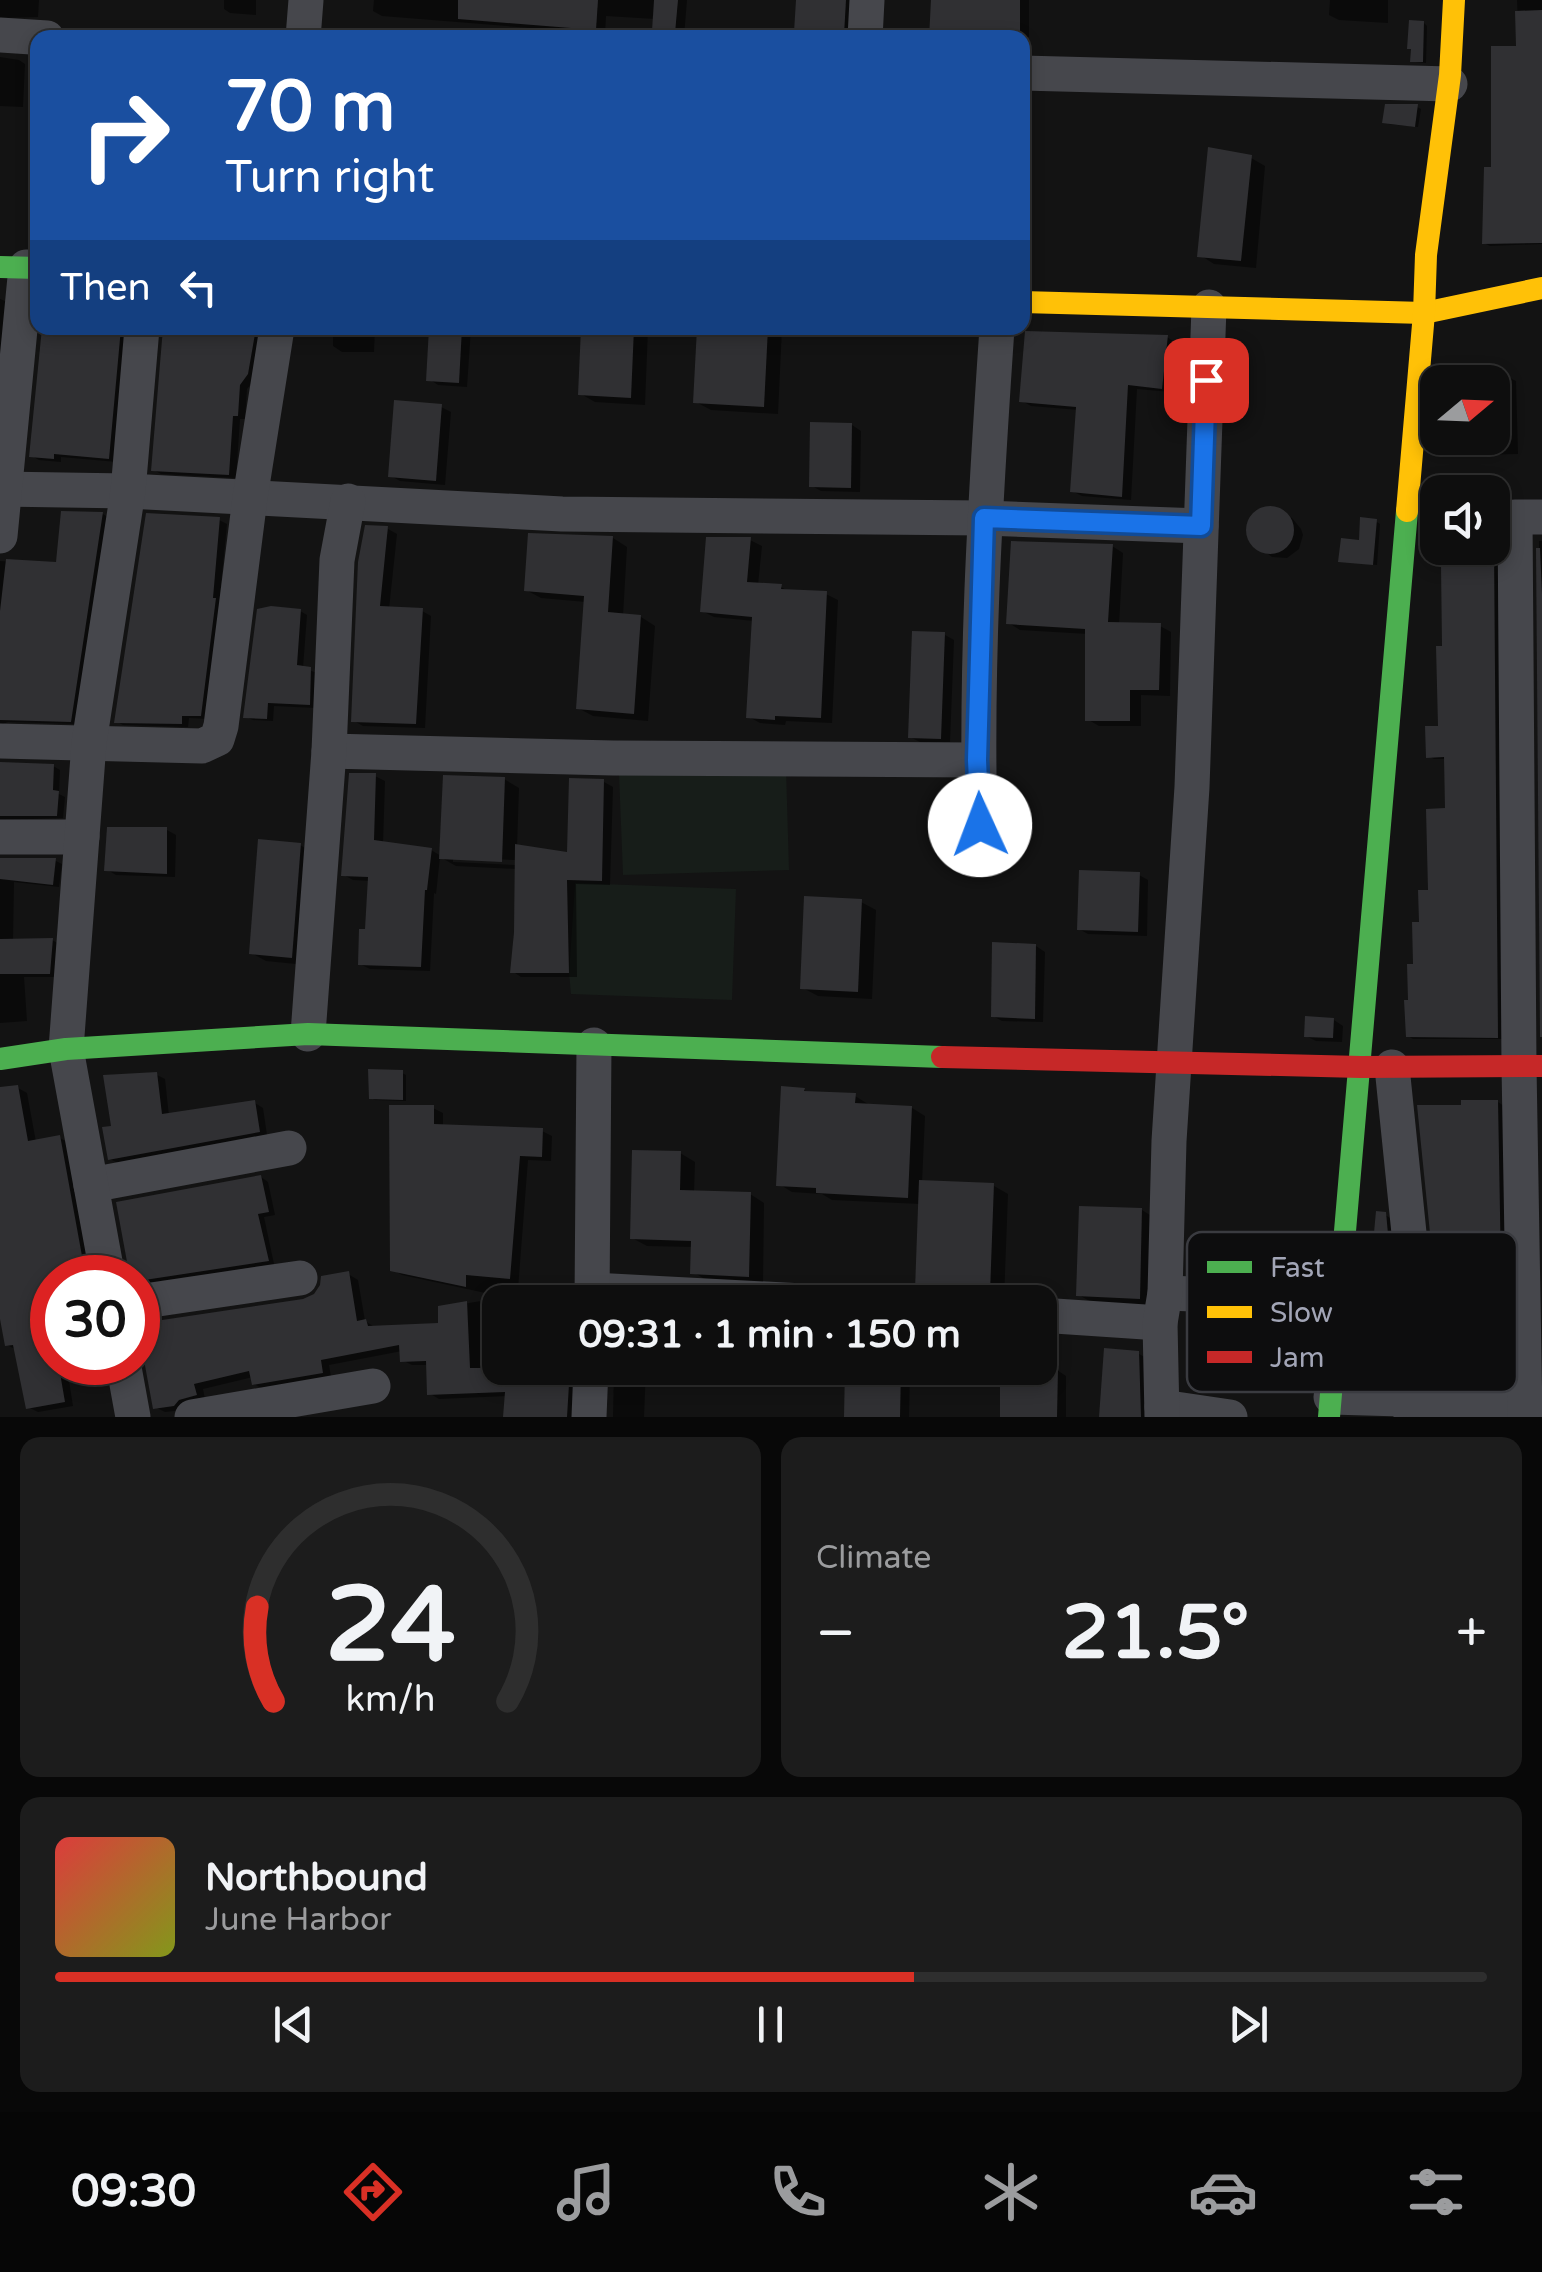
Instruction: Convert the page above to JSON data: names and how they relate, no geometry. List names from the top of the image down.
{
  "legend": ["Fast", "Slow", "Jam"],
  "north": "right",
  "page": {
    "turn": ["70 m", "Turn right"],
    "then": "Then",
    "limit": "30",
    "trip": "09:31 · 1 min · 150 m",
    "tile": "Climate",
    "heat": ["−", "21.5°", "+"],
    "song": ["Northbound", "June Harbor"],
    "tabs": "09:30",
    "gauge": ["24", "km/h"]
  }
}
